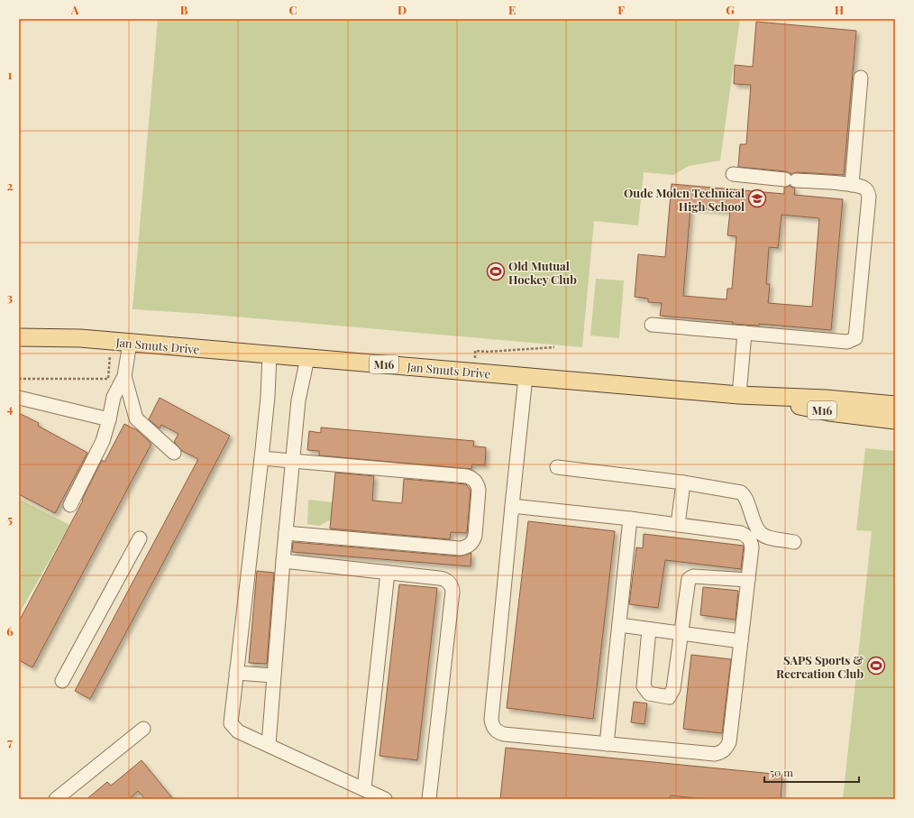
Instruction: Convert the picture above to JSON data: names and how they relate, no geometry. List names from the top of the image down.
{
  "streets": {
    "main road": ["Jan Smuts Drive", "M16"]
  },
  "places": {
    "school or university": ["Oude Molen Technical High School"],
    "sports": ["Old Mutual Hockey Club", "SAPS Sports & Recreation Club"]
  },
  "scale_bar": "50 m",
  "grid": {
    "columns": [
      "A",
      "B",
      "C",
      "D",
      "E",
      "F",
      "G",
      "H"
    ],
    "rows": [
      "1",
      "2",
      "3",
      "4",
      "5",
      "6",
      "7"
    ]
  }
}
